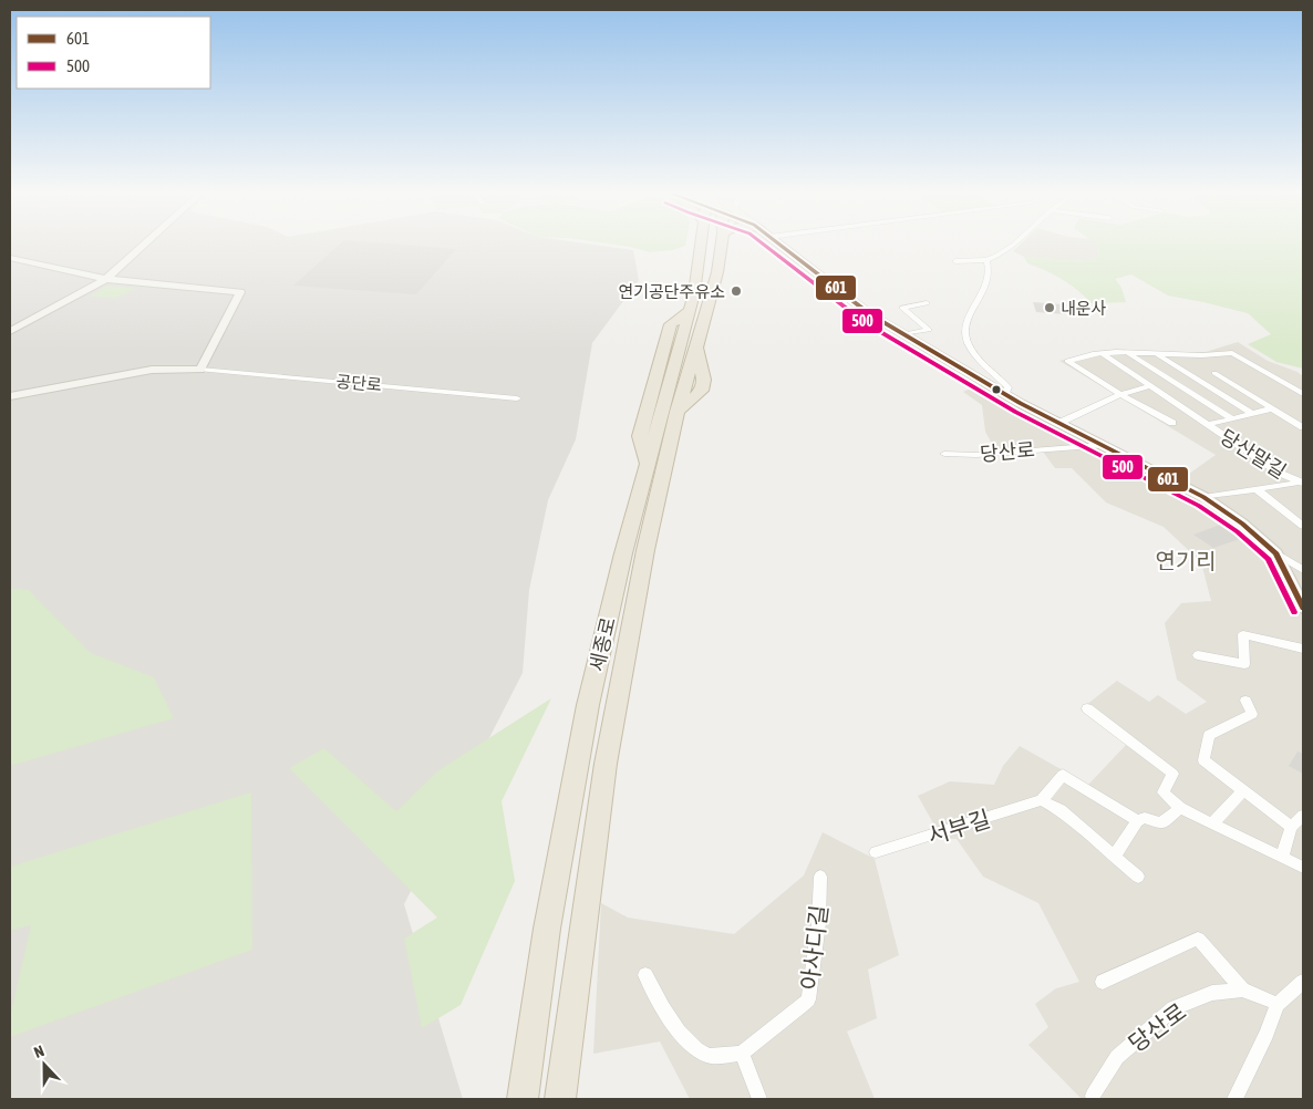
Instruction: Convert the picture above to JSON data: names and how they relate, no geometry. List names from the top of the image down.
{
  "streets": {
    "highway": ["세종로"],
    "street": [
      "공단로",
      "당산로",
      "당산말길",
      "서부길",
      "아사디길"
    ]
  },
  "crossings": [
    ["당산로", "당산말길"]
  ],
  "districts": ["연기리"],
  "places": ["연기공단주유소", "내운사"],
  "lines": ["transit line 601", "transit line 500"],
  "legend": ["601", "500"],
  "north": "top"
}
